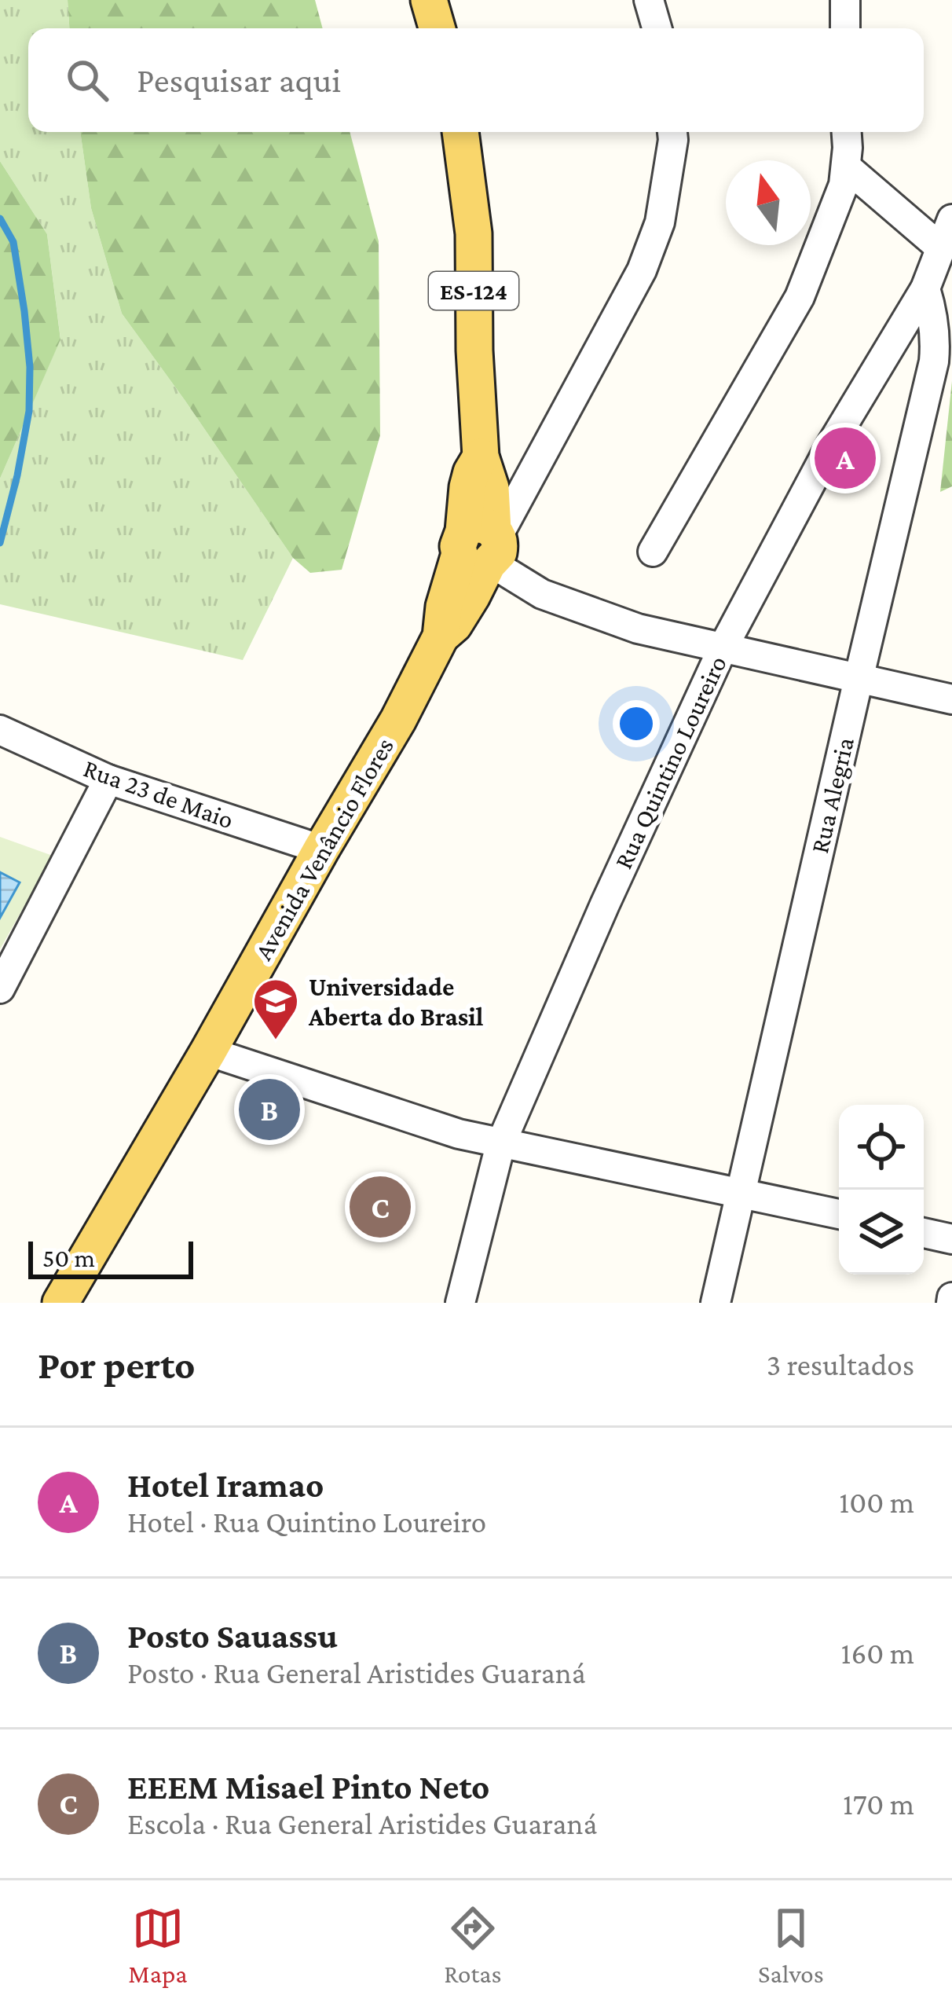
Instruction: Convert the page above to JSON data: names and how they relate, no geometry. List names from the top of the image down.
{
  "streets": {
    "main road": ["ES-124", "Avenida Venâncio Flores"],
    "street": ["Rua Quintino Loureiro", "Rua 23 de Maio", "Rua Alegria"]
  },
  "crossings": [
    ["Rua Quintino Loureiro", "Rua Alegria"],
    ["Rua 23 de Maio", "Avenida Venâncio Flores"]
  ],
  "places": {
    "school or university": ["Universidade Aberta do Brasil"]
  },
  "scale_bar": "50 m",
  "north": "top",
  "page": {
    "search": "Pesquisar aqui",
    "pins": ["A", "B", "C"],
    "scale": "50 m",
    "heading": ["Por perto", "3 resultados"],
    "list": [
      {
        "mark": "A",
        "name": "Hotel Iramao",
        "note": "Hotel · Rua Quintino Loureiro",
        "value": "100 m"
      },
      {
        "mark": "B",
        "name": "Posto Sauassu",
        "note": "Posto · Rua General Aristides Guaraná",
        "value": "160 m"
      },
      {
        "mark": "C",
        "name": "EEEM Misael Pinto Neto",
        "note": "Escola · Rua General Aristides Guaraná",
        "value": "170 m"
      }
    ],
    "nav": ["Mapa", "Rotas", "Salvos"]
  }
}
